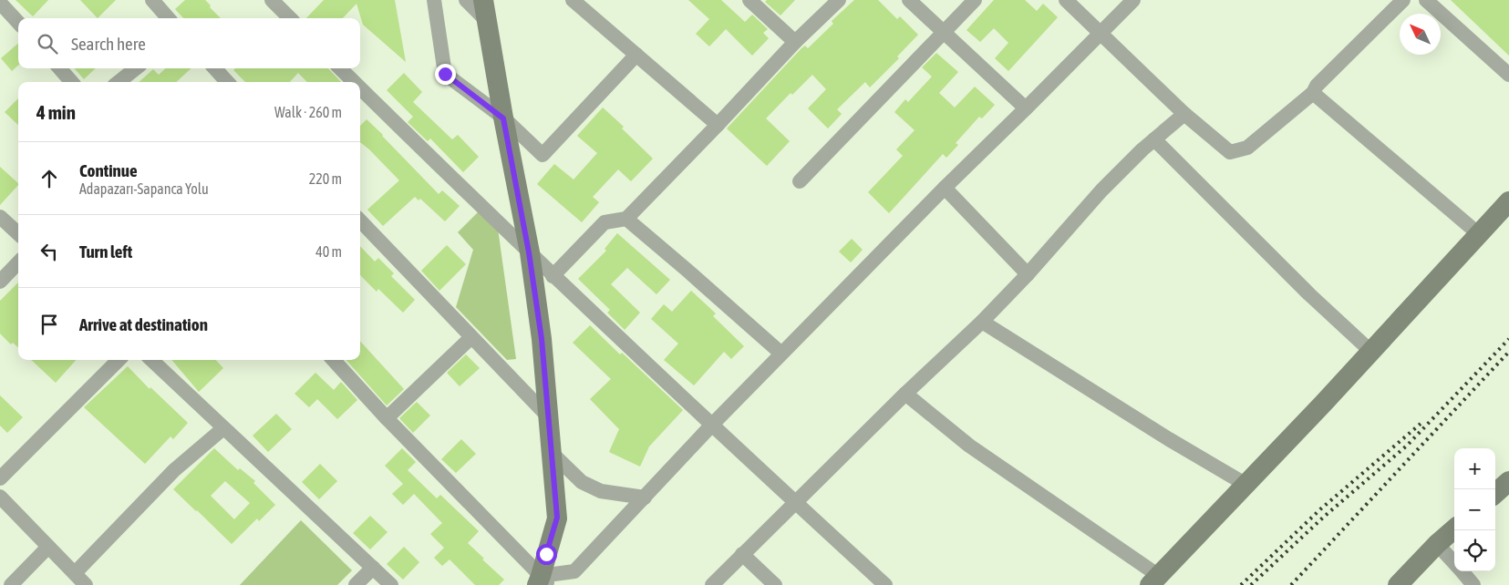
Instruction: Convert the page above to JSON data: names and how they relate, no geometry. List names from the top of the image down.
{
  "north": "top left",
  "page": {
    "search": "Search here",
    "heading": ["4 min", "Walk · 260 m"],
    "list": [
      ["Continue", "Adapazarı-Sapanca Yolu", "220 m"],
      ["Turn left", "40 m"],
      "Arrive at destination"
    ],
    "map_buttons": ["+", "−"]
  }
}
